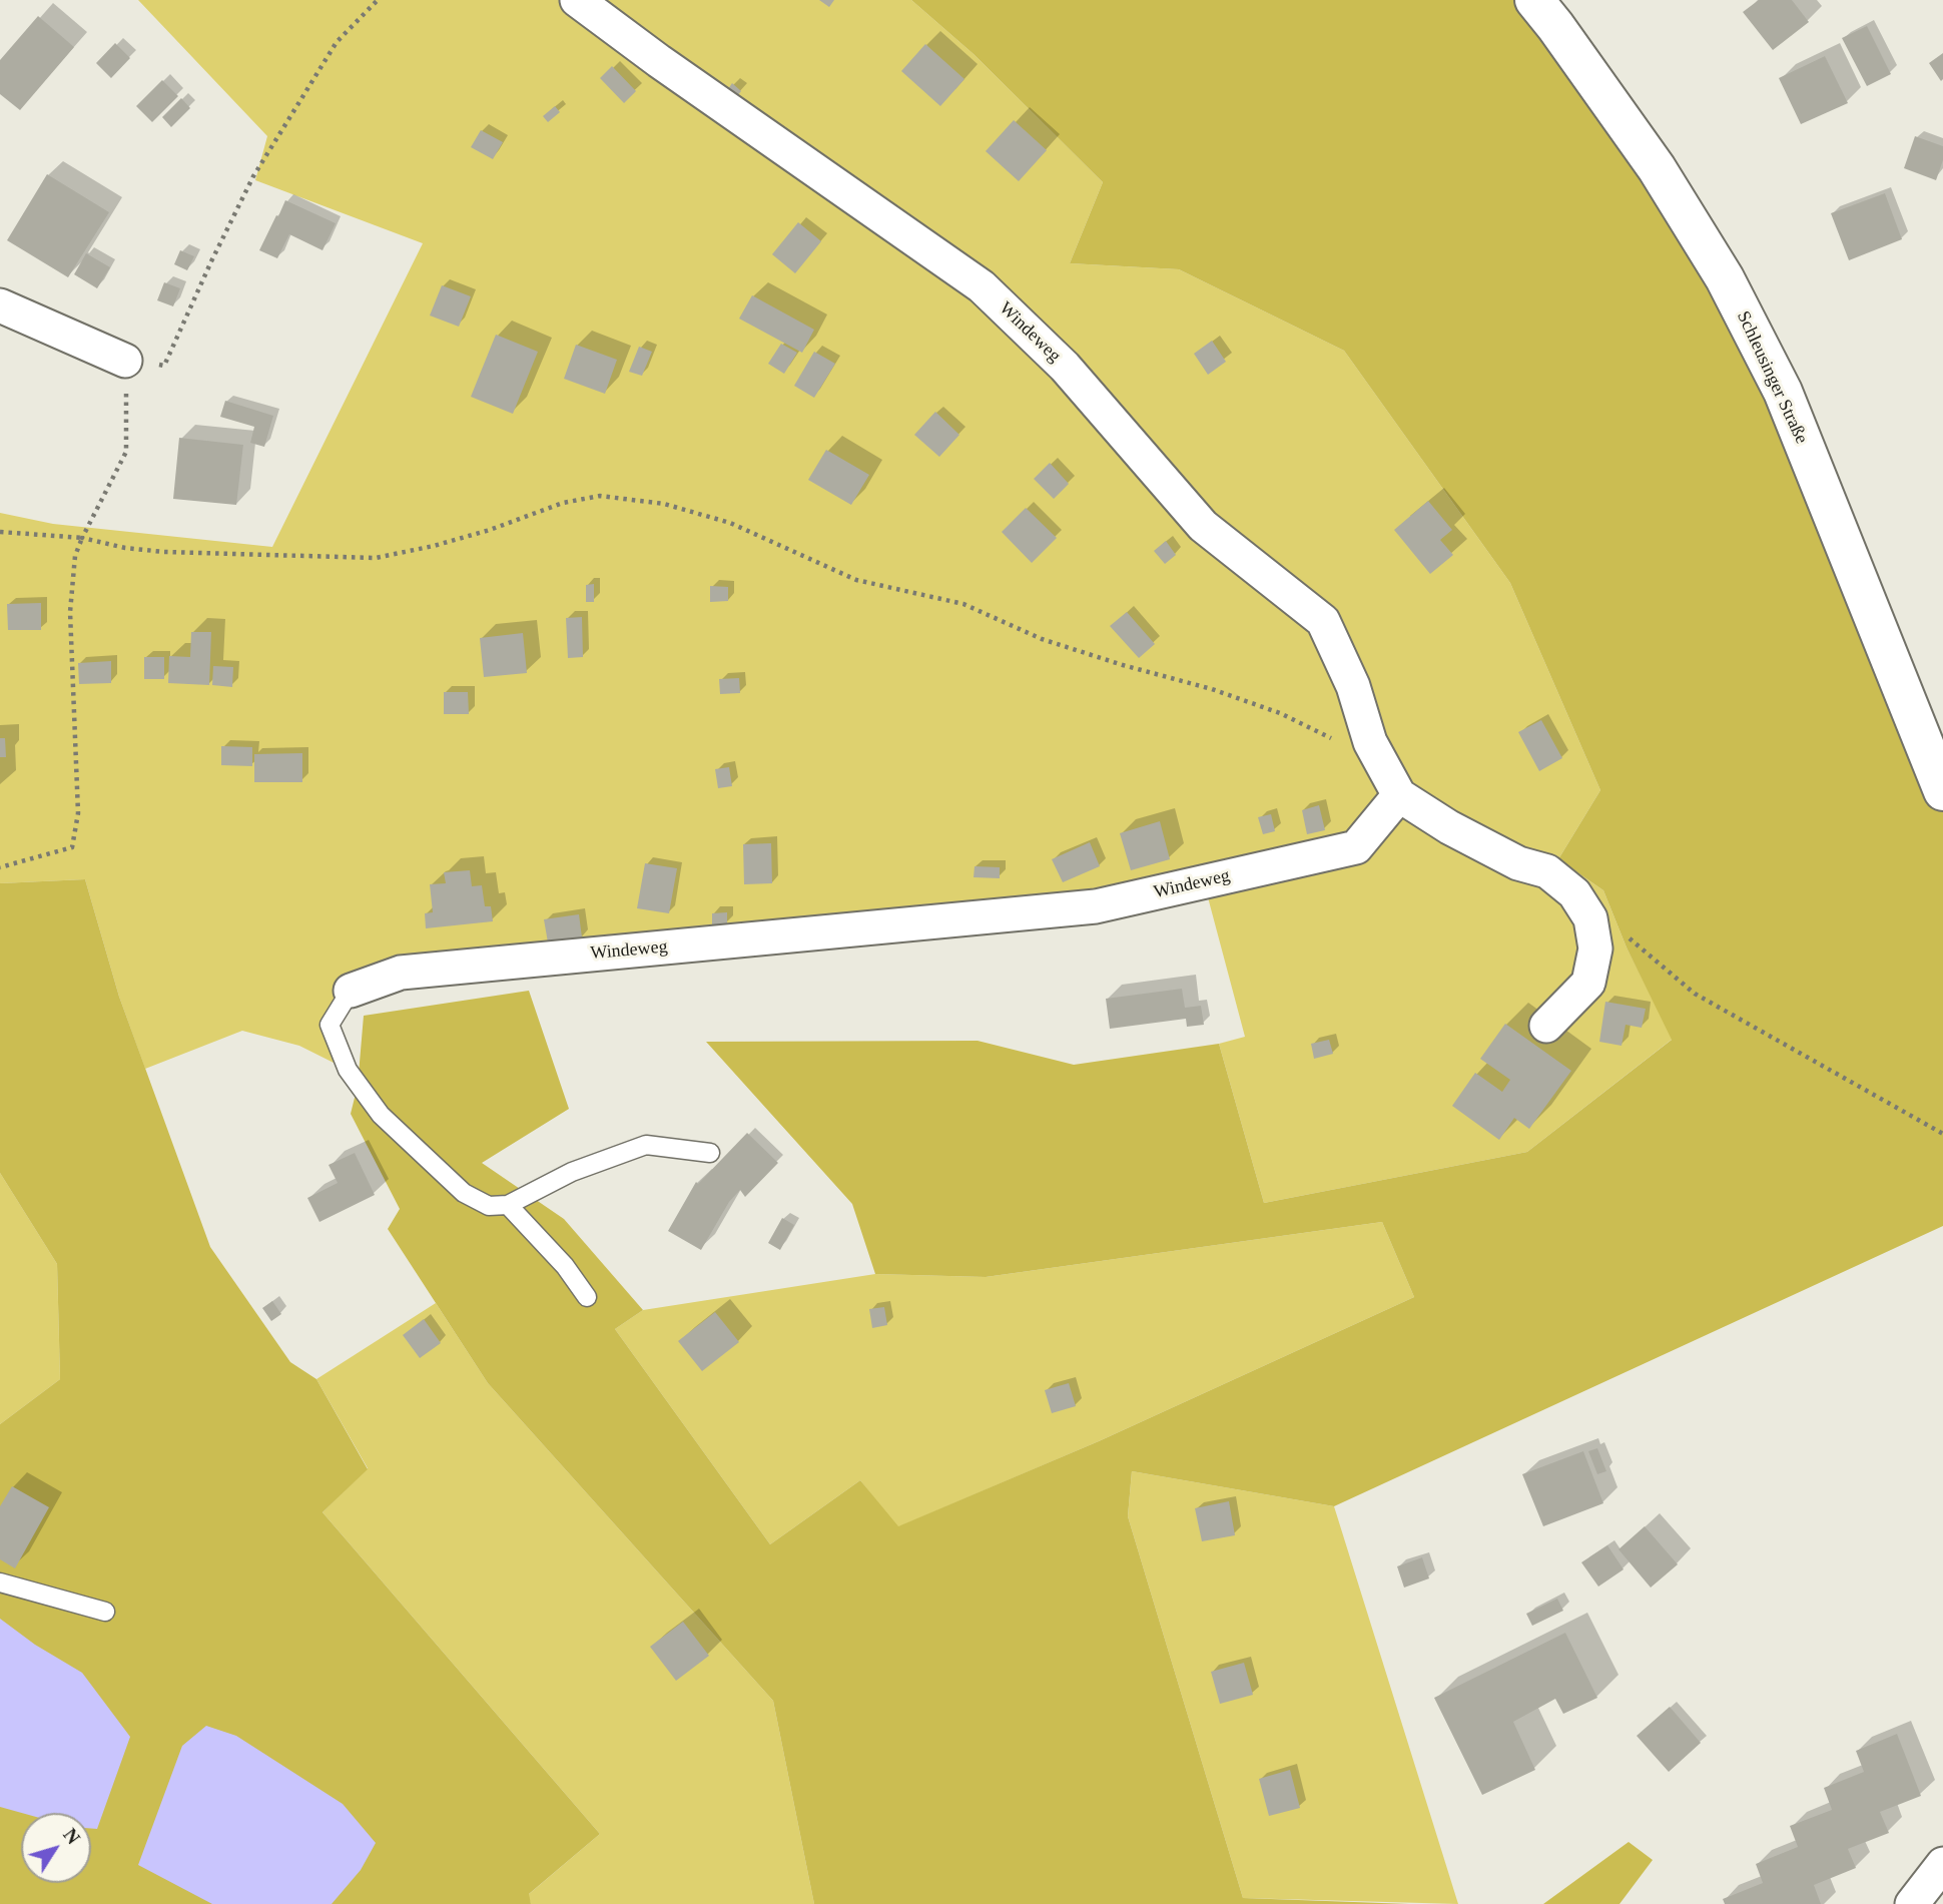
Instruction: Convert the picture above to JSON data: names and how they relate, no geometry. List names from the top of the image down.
{
  "streets": {
    "main road": ["Schleusinger Straße"],
    "street": ["Windeweg"]
  },
  "north": "top right"
}
